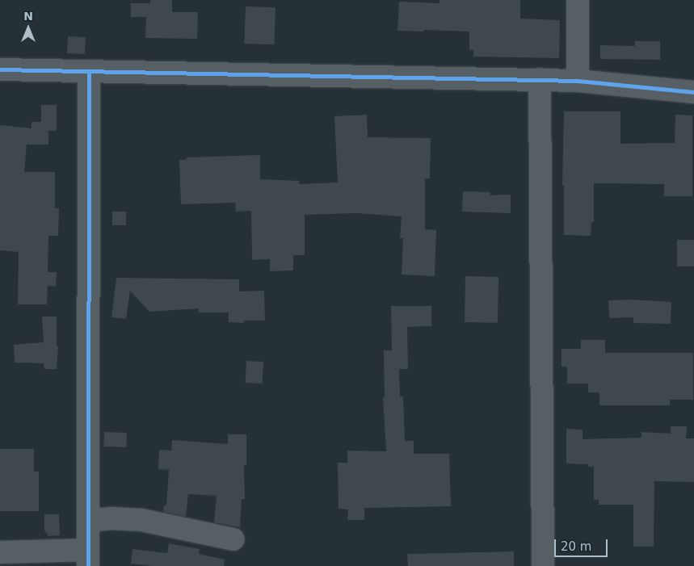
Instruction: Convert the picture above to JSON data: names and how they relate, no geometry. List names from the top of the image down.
{
  "scale_bar": "20 m",
  "north": "top"
}
